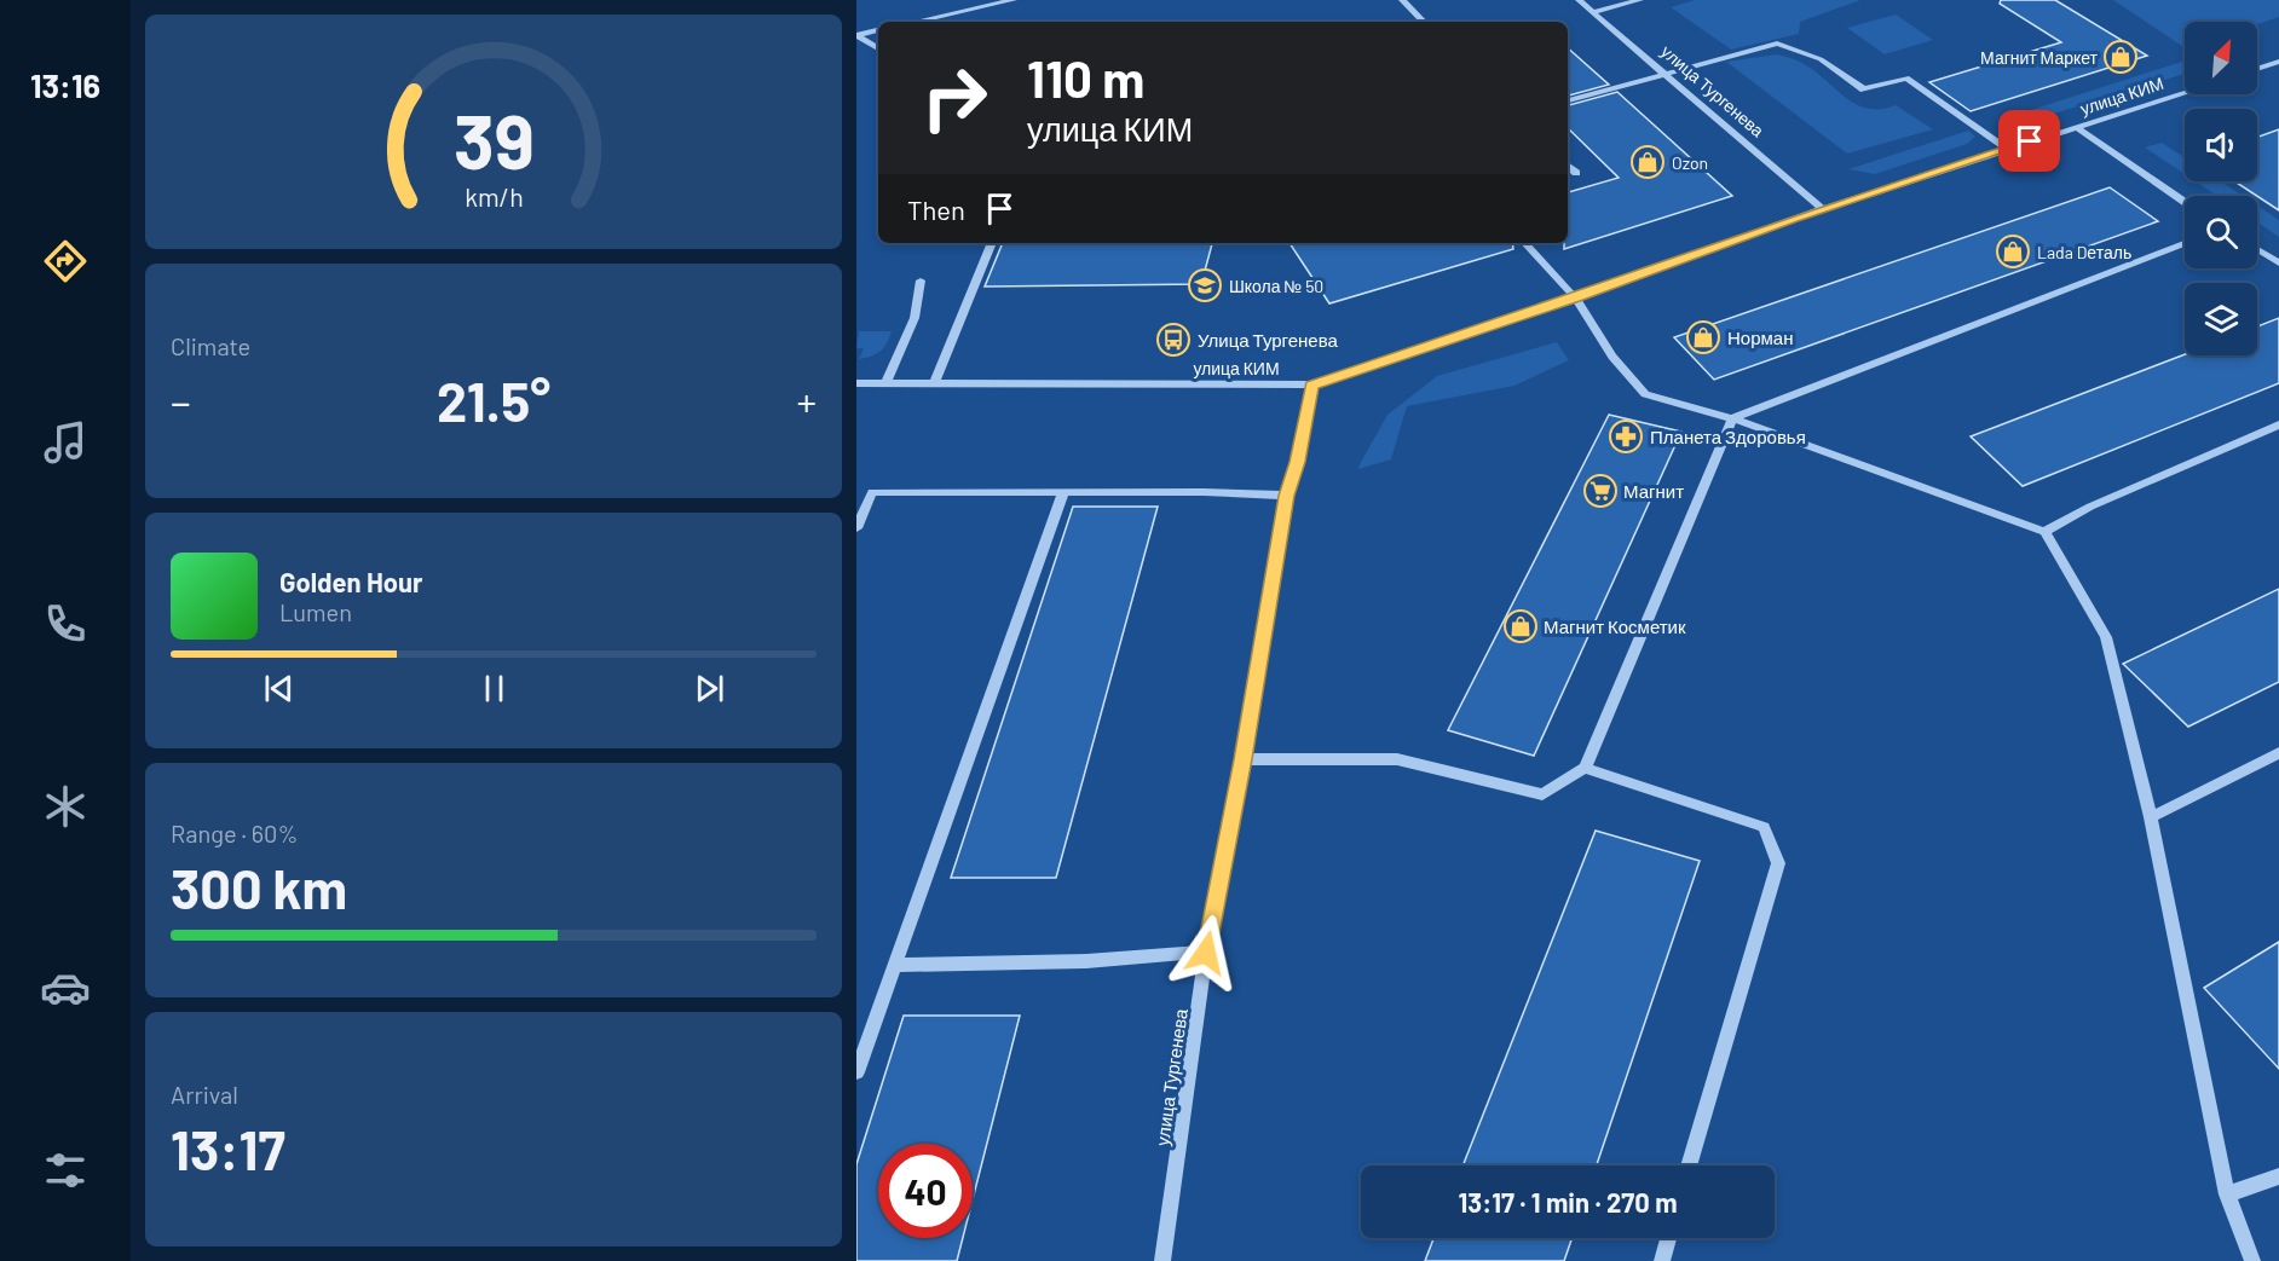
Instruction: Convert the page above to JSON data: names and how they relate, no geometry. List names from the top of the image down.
{
  "streets": {
    "street": ["улица Тургенева", "улица КИМ"]
  },
  "crossings": [
    ["улица Тургенева", "улица КИМ"]
  ],
  "places": {
    "shop": [
      "Магнит Маркет",
      "Ozon",
      "Lada Dеталь",
      "Норман",
      "Магнит Косметик"
    ],
    "school or university": ["Школа № 50"],
    "bus stop": ["Улица Тургенева"],
    "pharmacy": ["Планета Здоровья"],
    "supermarket": ["Магнит"]
  },
  "north": "top right",
  "page": {
    "tabs": "13:16",
    "turn": ["110 m", "улица КИМ"],
    "then": "Then",
    "tile": [
      "Climate",
      ["Range · 60%", "300 km"],
      ["Arrival", "13:17"]
    ],
    "heat": ["−", "21.5°", "+"],
    "song": ["Golden Hour", "Lumen"],
    "limit": "40",
    "trip": "13:17 · 1 min · 270 m",
    "gauge": ["39", "km/h"]
  }
}
